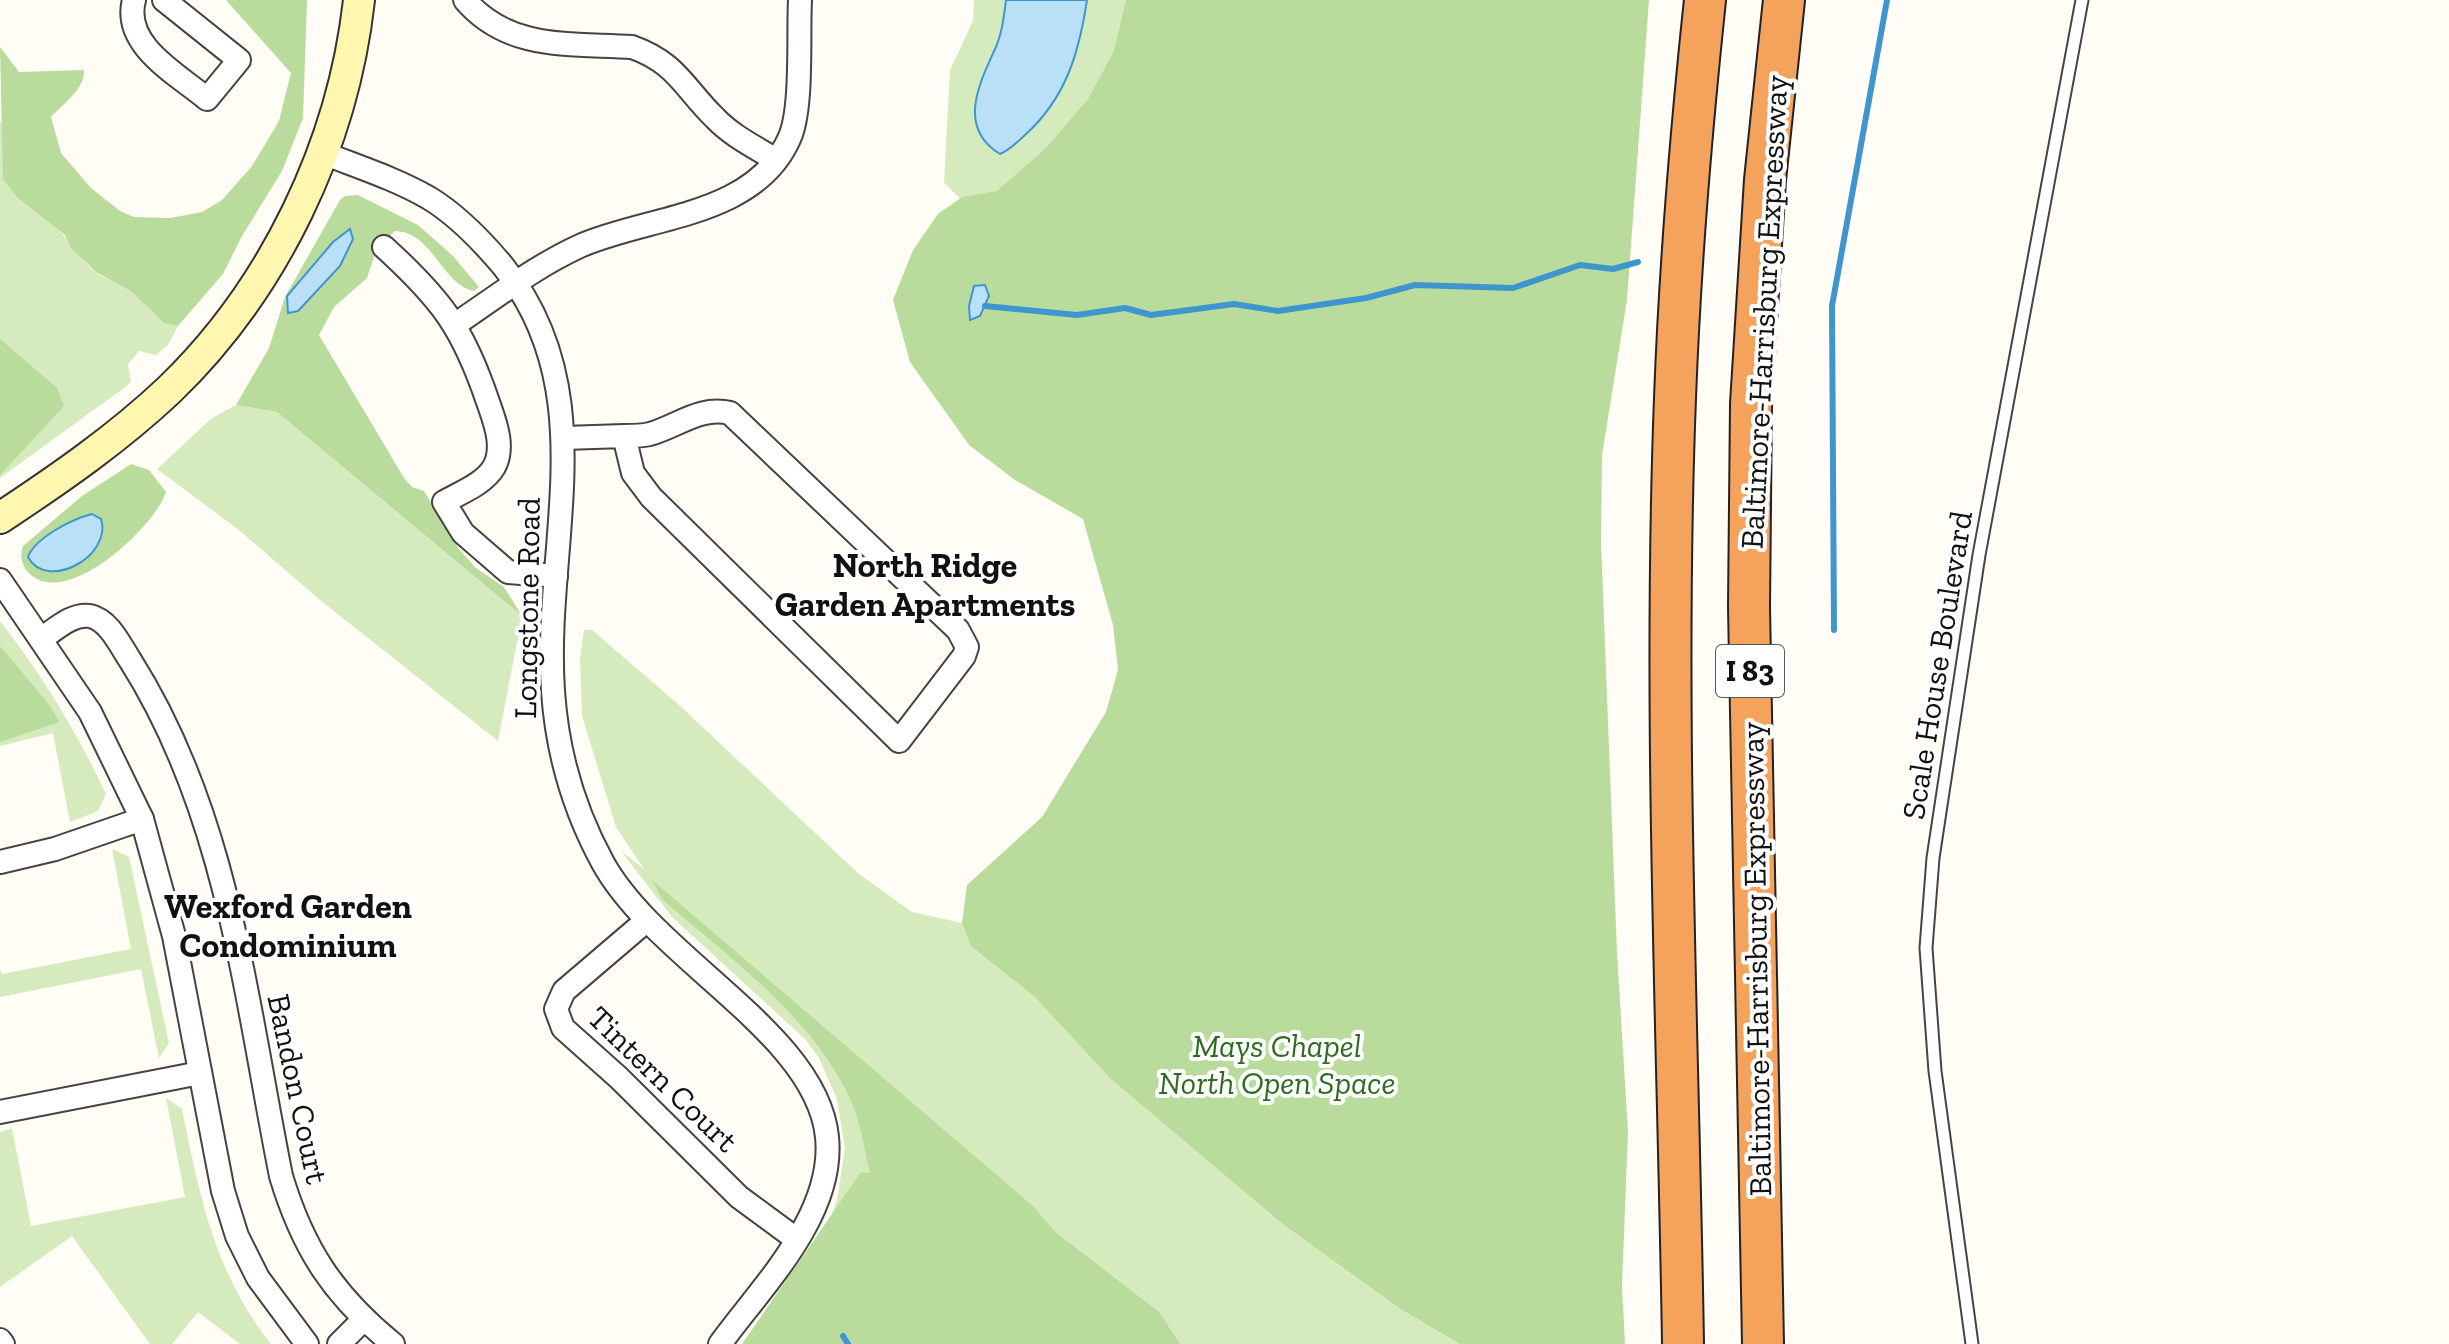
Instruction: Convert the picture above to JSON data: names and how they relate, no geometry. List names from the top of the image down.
{
  "streets": {
    "highway": ["Baltimore-Harrisburg Expressway", "I 83"],
    "street": ["Longstone Road", "Tintern Court", "Bandon Court"],
    "lane": ["Scale House Boulevard"]
  },
  "crossings": [
    ["Longstone Road", "Tintern Court"]
  ],
  "districts": ["North Ridge Garden Apartments", "Wexford Garden Condominium"],
  "parks": ["Mays Chapel North Open Space"]
}
